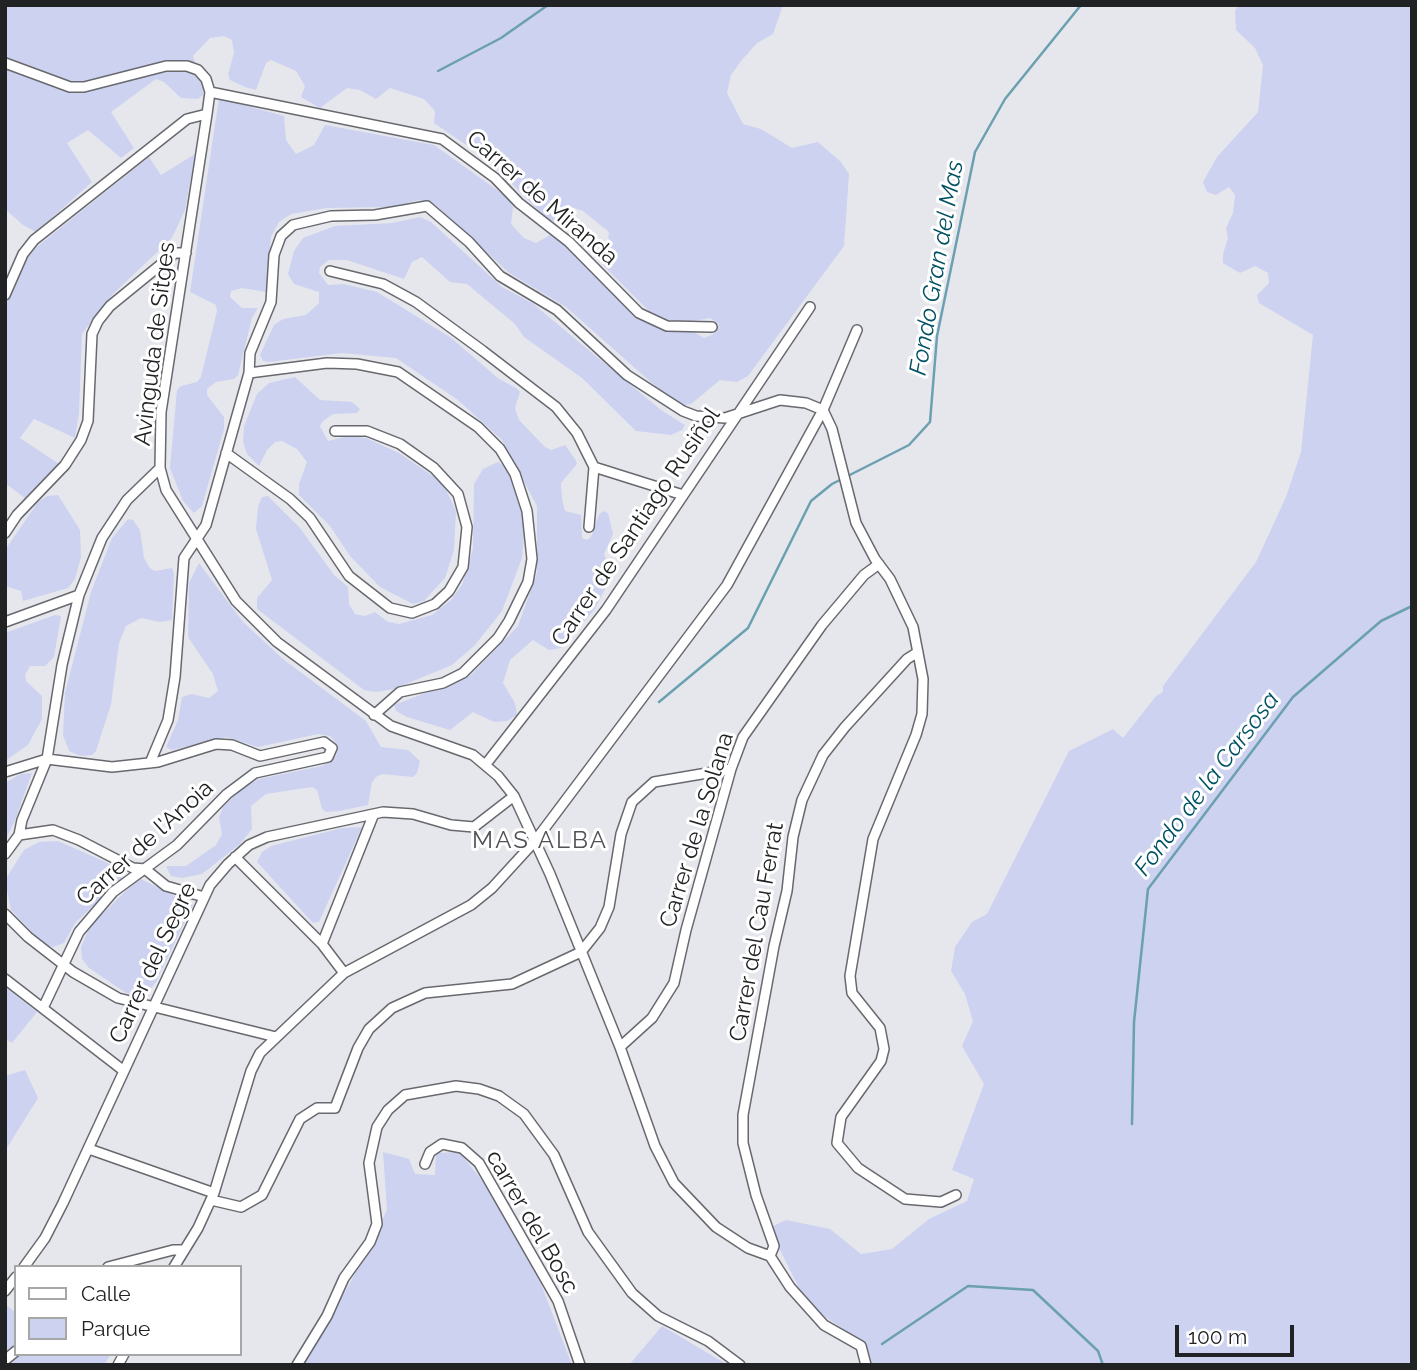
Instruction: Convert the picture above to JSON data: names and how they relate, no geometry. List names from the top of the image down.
{
  "streets": {
    "street": [
      "Carrer de Miranda",
      "Avinguda de Sitges",
      "Carrer de Santiago Rusiñol",
      "Carrer de la Solana",
      "Carrer de l'Anoia",
      "Carrer del Cau Ferrat",
      "Carrer del Segre",
      "carrer del Bosc"
    ]
  },
  "crossings": [
    ["Carrer de Miranda", "Avinguda de Sitges"],
    ["Avinguda de Sitges", "Carrer de Santiago Rusiñol"],
    ["Avinguda de Sitges", "Carrer de la Solana"],
    ["Avinguda de Sitges", "Carrer del Cau Ferrat"],
    ["Avinguda de Sitges", "Carrer del Segre"]
  ],
  "districts": ["MAS ALBA"],
  "water": ["Fondo Gran del Mas", "Fondo de la Carsosa"],
  "legend": ["Calle", "Parque"],
  "scale_bar": "100 m"
}
